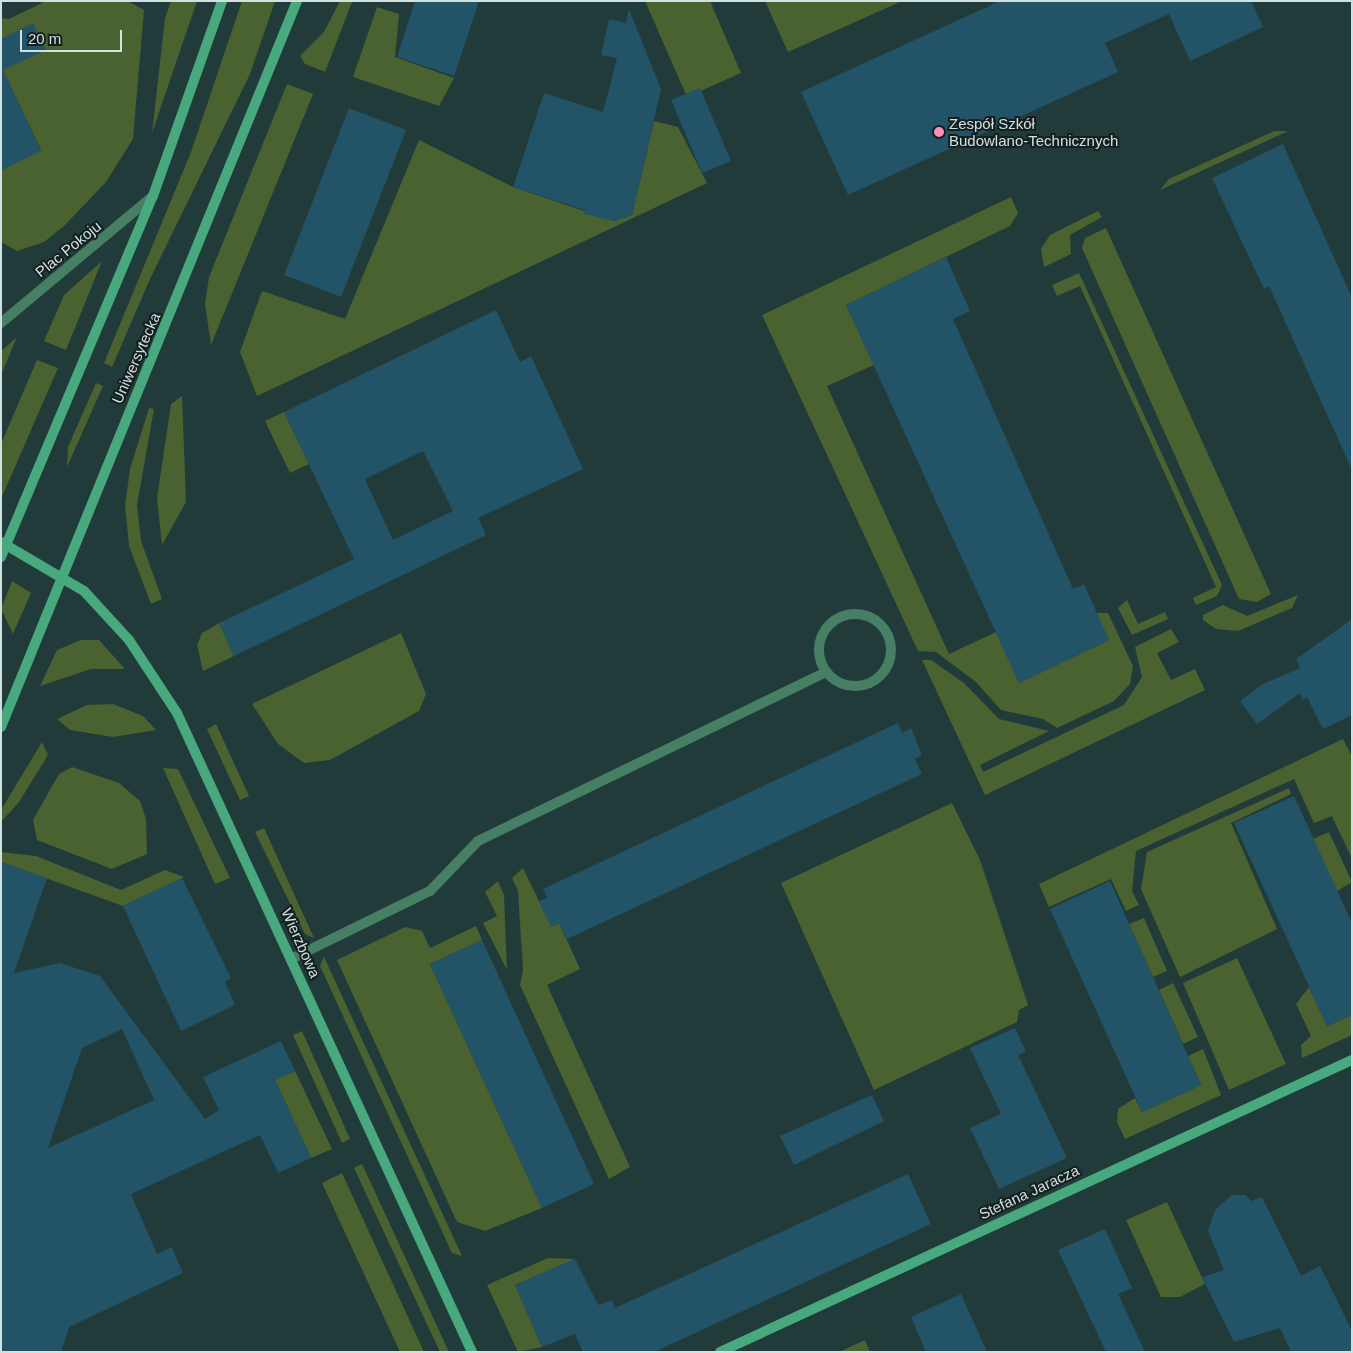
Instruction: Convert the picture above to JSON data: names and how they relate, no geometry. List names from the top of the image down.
{
  "streets": {
    "street": [
      "Plac Pokoju",
      "Uniwersytecka",
      "Wierzbowa",
      "Stefana Jaracza"
    ]
  },
  "crossings": [
    ["Uniwersytecka", "Wierzbowa"]
  ],
  "places": ["Zespół Szkół Budowlano-Technicznych"],
  "scale_bar": "20 m"
}
